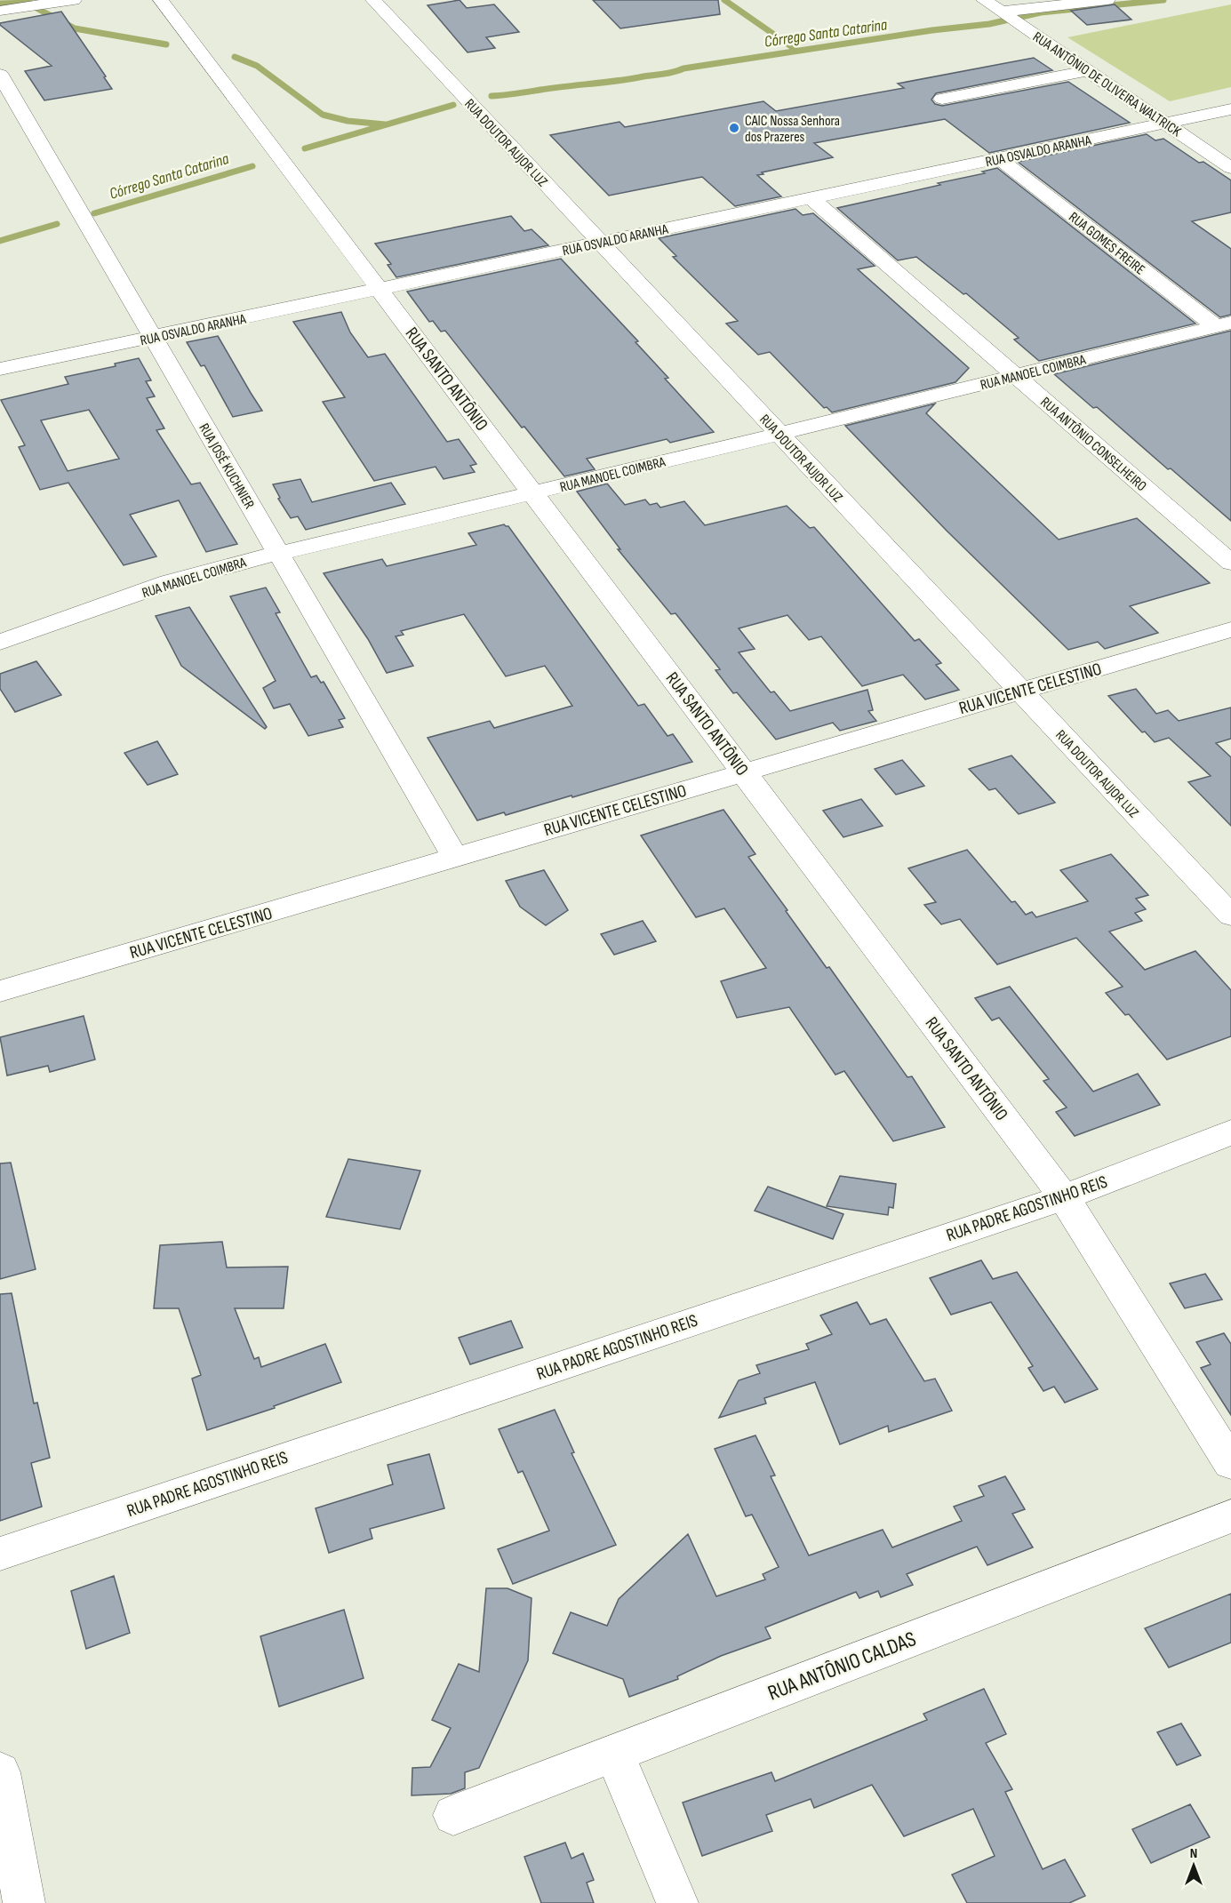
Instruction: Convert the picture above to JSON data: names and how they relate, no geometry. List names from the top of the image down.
{
  "streets": {
    "street": [
      "RUA ANTÔNIO DE OLIVEIRA WALTRICK",
      "RUA DOUTOR AUJOR LUZ",
      "RUA OSVALDO ARANHA",
      "RUA GOMES FREIRE",
      "RUA MANOEL COIMBRA",
      "RUA SANTO ANTÔNIO",
      "RUA ANTÔNIO CONSELHEIRO",
      "RUA JOSÉ KUCHNIER",
      "RUA VICENTE CELESTINO",
      "RUA PADRE AGOSTINHO REIS",
      "RUA ANTÔNIO CALDAS"
    ]
  },
  "crossings": [
    ["RUA ANTÔNIO DE OLIVEIRA WALTRICK", "RUA OSVALDO ARANHA"],
    ["RUA DOUTOR AUJOR LUZ", "RUA OSVALDO ARANHA"],
    ["RUA DOUTOR AUJOR LUZ", "RUA MANOEL COIMBRA"],
    ["RUA DOUTOR AUJOR LUZ", "RUA VICENTE CELESTINO"],
    ["RUA OSVALDO ARANHA", "RUA GOMES FREIRE"],
    ["RUA OSVALDO ARANHA", "RUA SANTO ANTÔNIO"],
    ["RUA OSVALDO ARANHA", "RUA ANTÔNIO CONSELHEIRO"],
    ["RUA OSVALDO ARANHA", "RUA JOSÉ KUCHNIER"],
    ["RUA GOMES FREIRE", "RUA MANOEL COIMBRA"],
    ["RUA MANOEL COIMBRA", "RUA SANTO ANTÔNIO"],
    ["RUA MANOEL COIMBRA", "RUA ANTÔNIO CONSELHEIRO"],
    ["RUA MANOEL COIMBRA", "RUA JOSÉ KUCHNIER"],
    ["RUA SANTO ANTÔNIO", "RUA VICENTE CELESTINO"],
    ["RUA SANTO ANTÔNIO", "RUA PADRE AGOSTINHO REIS"],
    ["RUA JOSÉ KUCHNIER", "RUA VICENTE CELESTINO"]
  ],
  "water": ["Córrego Santa Catarina"],
  "places": ["CAIC Nossa Senhora dos Prazeres"],
  "north": "top"
}
